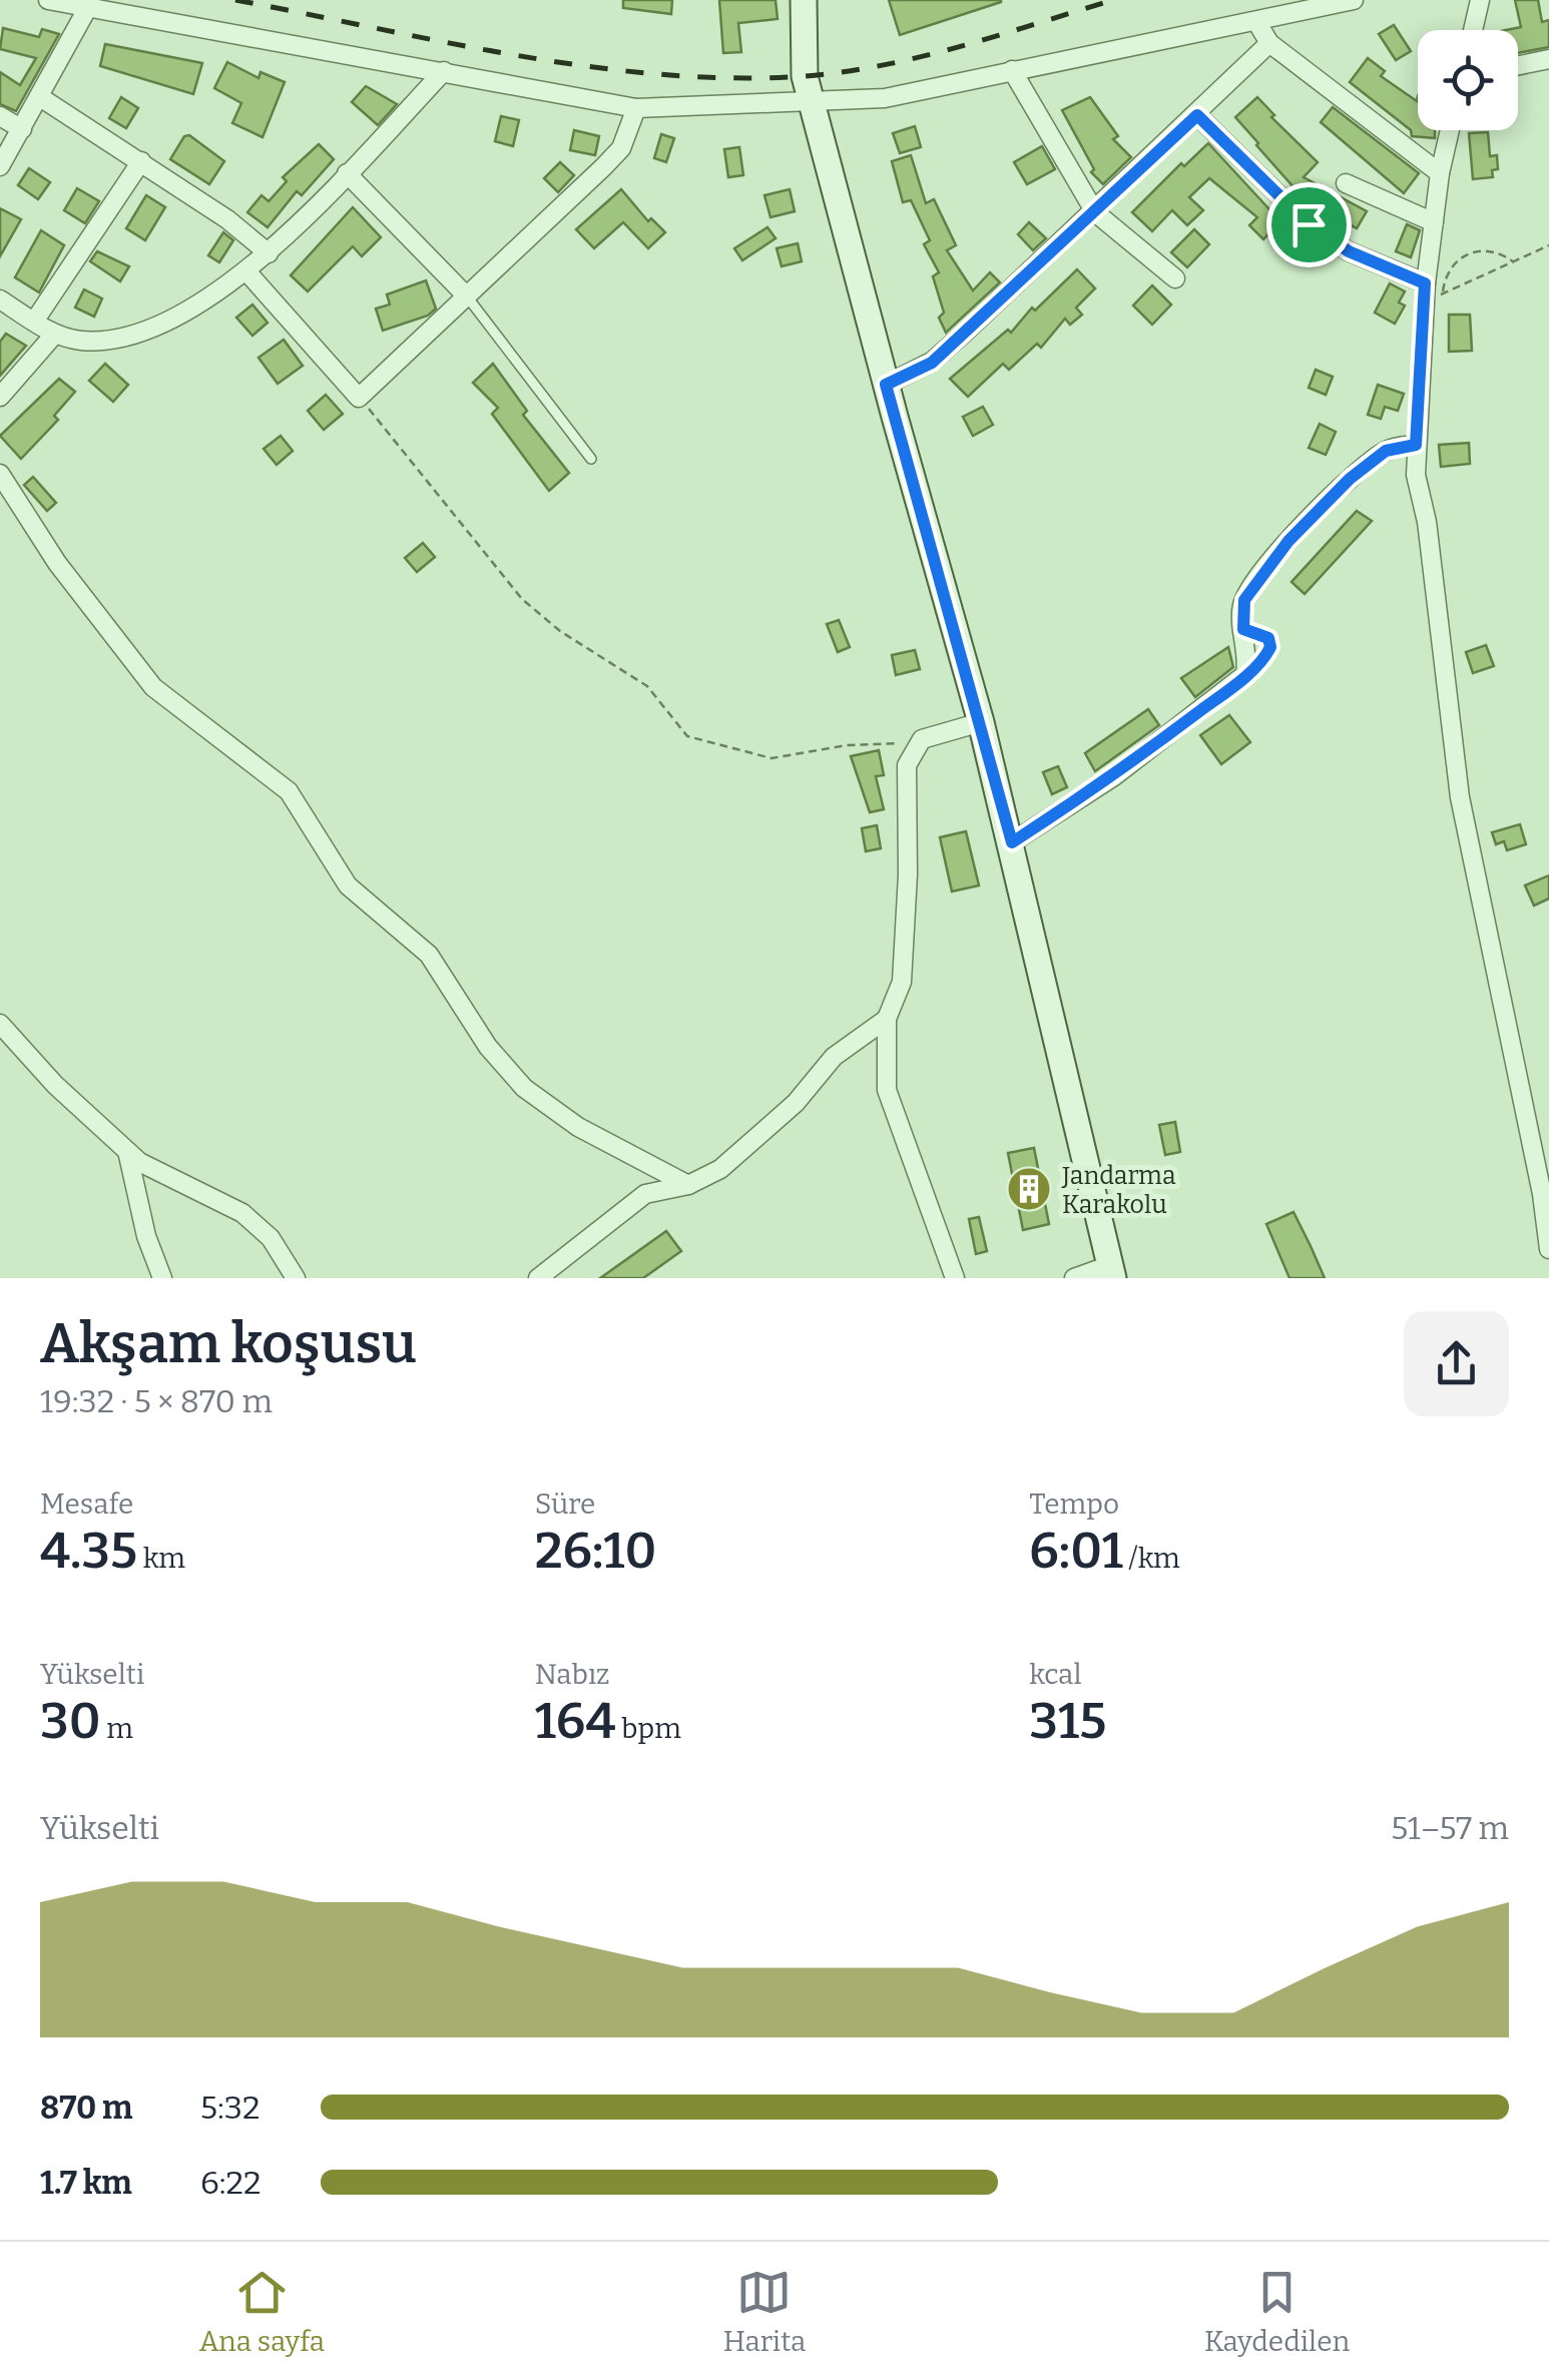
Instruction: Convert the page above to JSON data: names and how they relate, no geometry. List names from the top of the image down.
{
  "places": {
    "building": ["Jandarma Karakolu"]
  },
  "page": {
    "heading": ["Akşam koşusu", "19:32 · 5 × 870 m"],
    "stats": [
      ["Mesafe", "4.35 km"],
      ["Süre", "26:10"],
      ["Tempo", "6:01 /km"],
      ["Yükselti", "30 m"],
      ["Nabız", "164 bpm"],
      ["kcal", "315"]
    ],
    "chart": ["Yükselti", "51–57 m"],
    "list": [
      {
        "name": "870 m",
        "note": "5:32"
      },
      {
        "name": "1.7 km",
        "note": "6:22"
      }
    ],
    "tabs": ["Ana sayfa", "Harita", "Kaydedilen"]
  }
}
